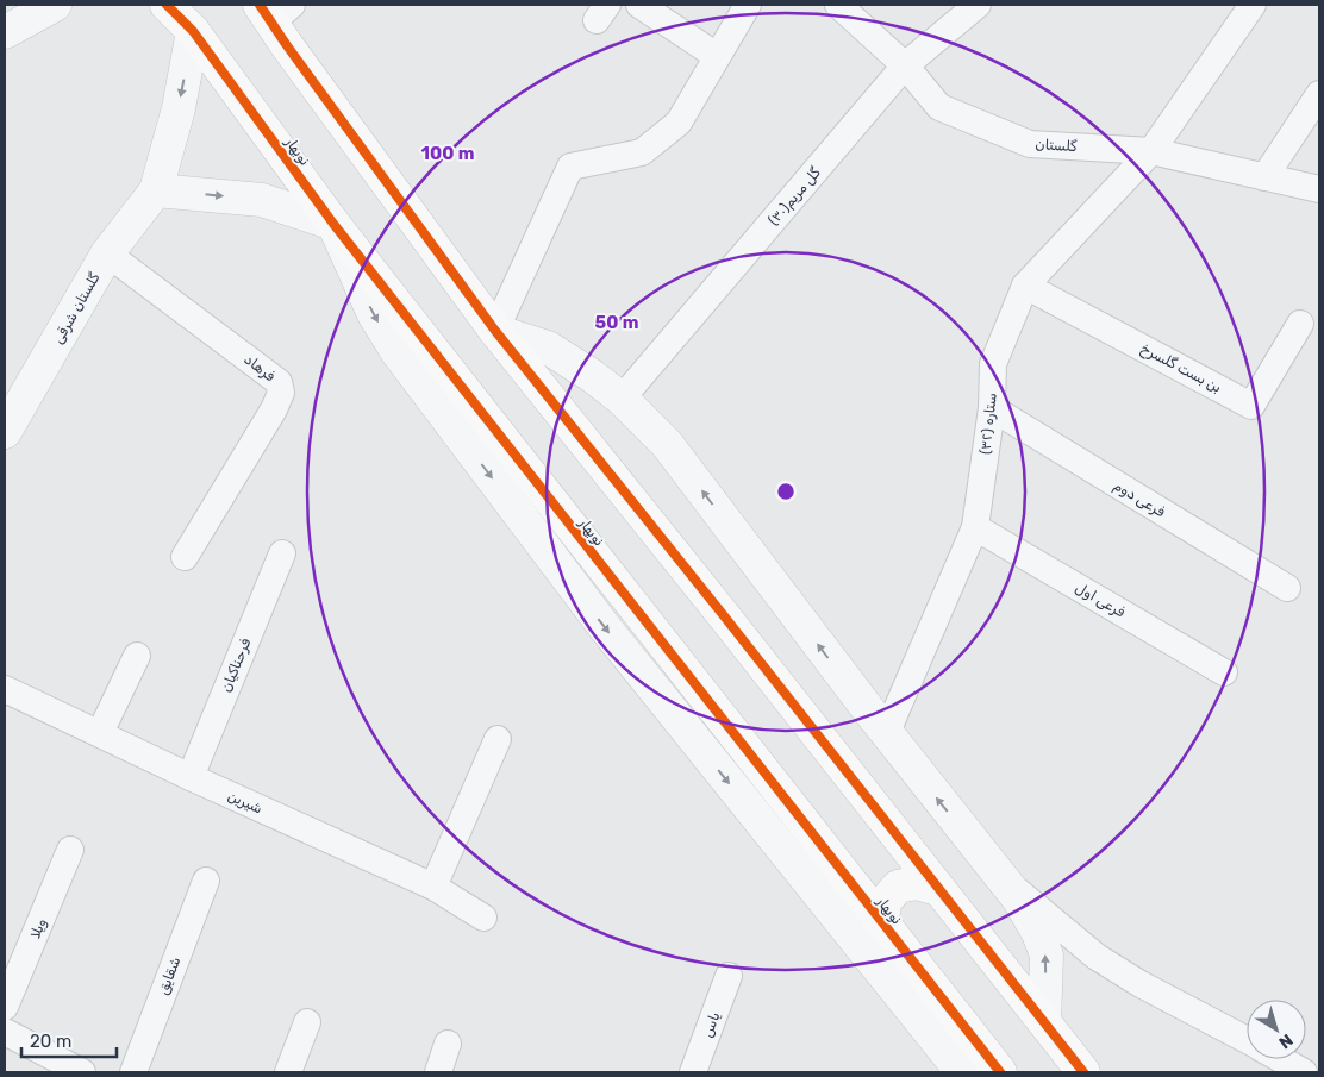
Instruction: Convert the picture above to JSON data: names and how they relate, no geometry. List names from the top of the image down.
{
  "streets": {
    "main road": ["نوبهار"],
    "street": [
      "گلستان",
      "گل مریم(۳۰)",
      "گلستان شرقی",
      "فرهاد",
      "بن بست گلسرخ",
      "ستاره (۳۲)",
      "فرعی دوم",
      "فرعی اول",
      "فرحناکیان",
      "شیرین",
      "ویلا",
      "شقایق",
      "یاس"
    ]
  },
  "crossings": [
    ["گلستان", "گل مریم(۳۰)"],
    ["گلستان", "ستاره (۳۲)"],
    ["نوبهار", "گلستان شرقی"],
    ["گلستان شرقی", "فرهاد"],
    ["بن بست گلسرخ", "ستاره (۳۲)"],
    ["ستاره (۳۲)", "فرعی دوم"],
    ["ستاره (۳۲)", "فرعی اول"],
    ["فرحناکیان", "شیرین"]
  ],
  "one_way": ["گلستان شرقی"],
  "scale_bar": "20 m",
  "north": "bottom right",
  "rings": ["100 m", "50 m"]
}
